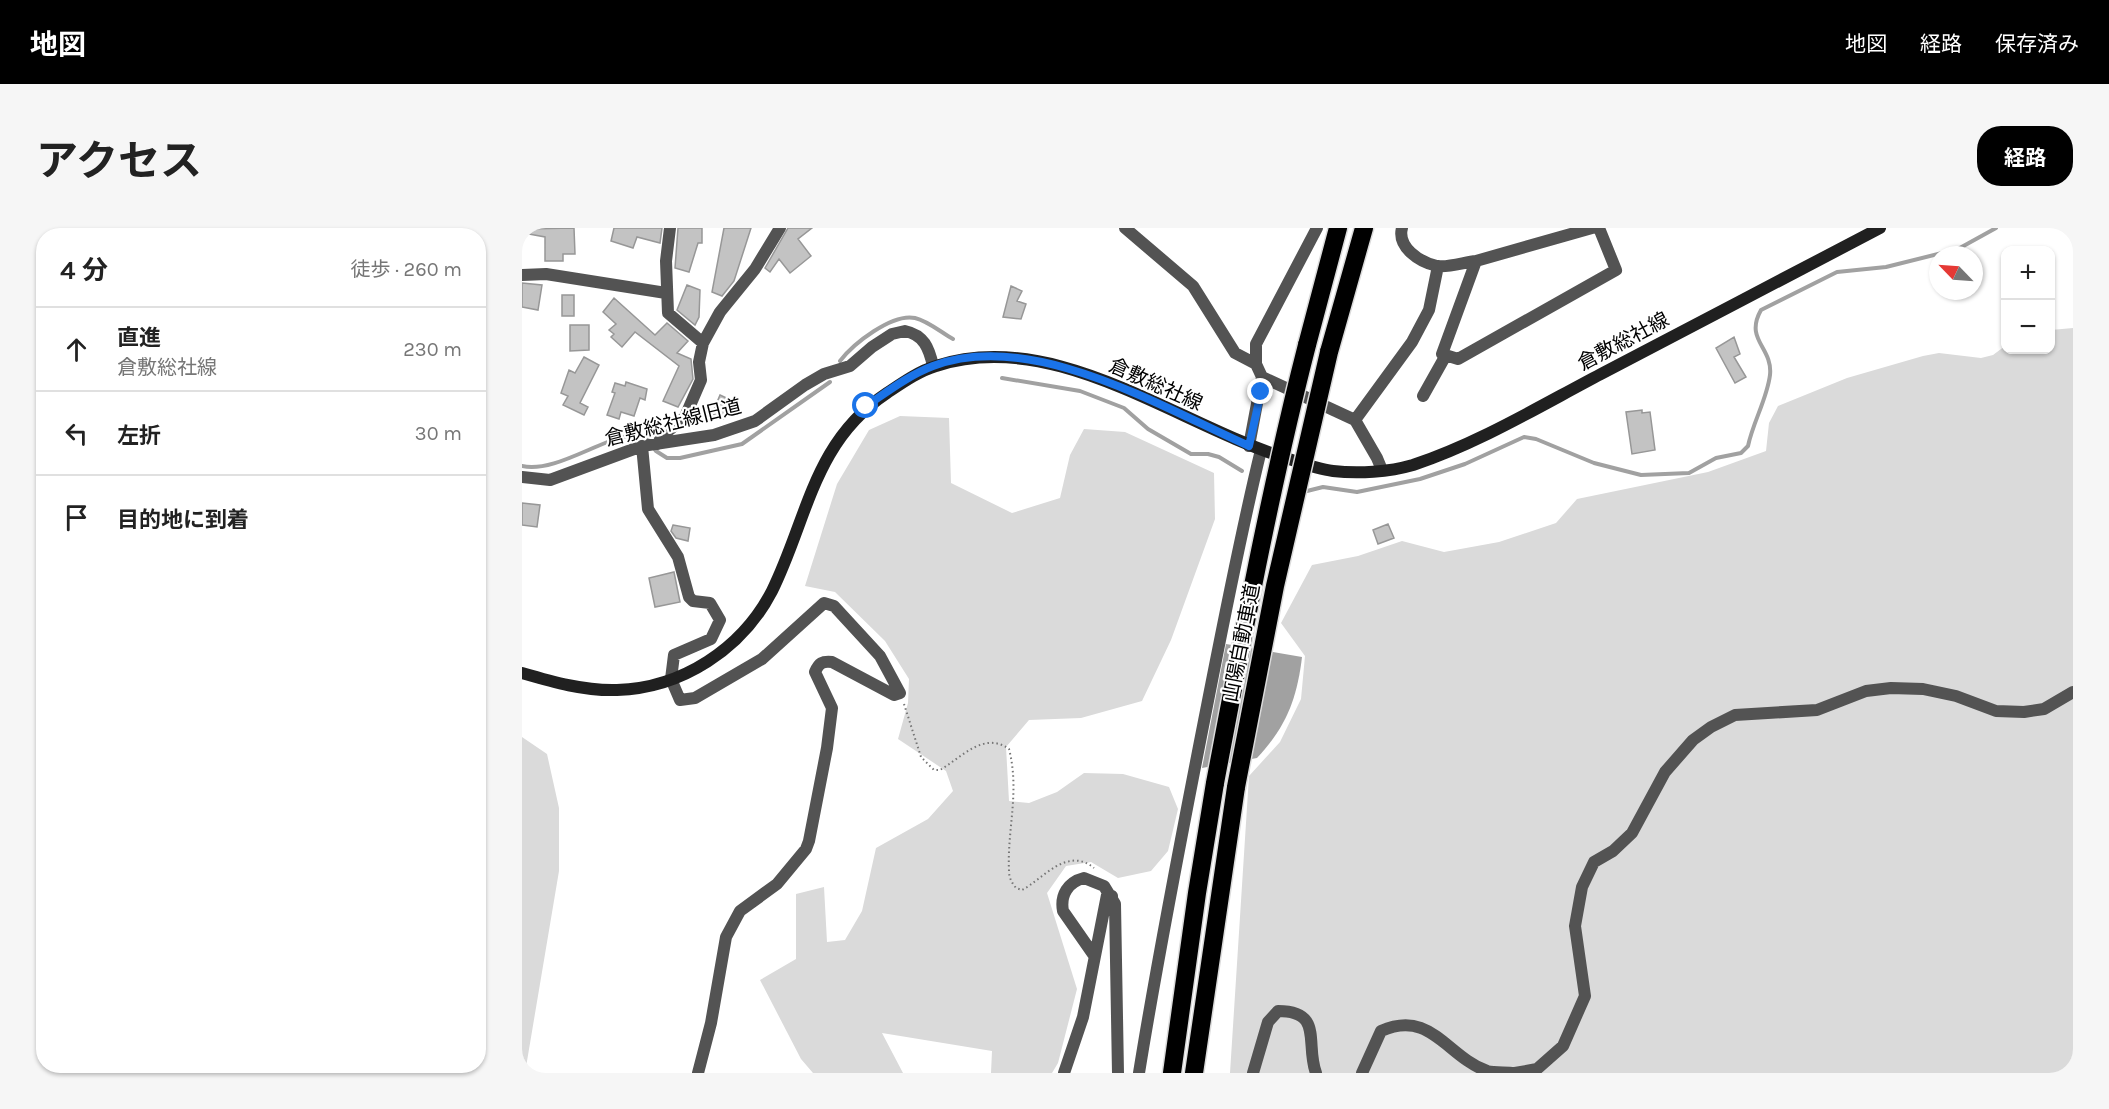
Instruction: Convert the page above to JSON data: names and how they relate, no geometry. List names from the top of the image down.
{
  "streets": {
    "highway": ["山陽自動車道"],
    "main road": ["倉敷総社線"],
    "street": ["倉敷総社線旧道"]
  },
  "crossings": [
    ["倉敷総社線", "倉敷総社線旧道"]
  ],
  "north": "top left",
  "page": {
    "header": "地図",
    "nav": ["地図", "経路", "保存済み"],
    "title": "アクセス",
    "buttons": "経路",
    "heading": ["4 分", "徒歩 · 260 m"],
    "map_buttons": ["+", "−"],
    "list": [
      ["直進", "倉敷総社線", "230 m"],
      ["左折", "30 m"],
      "目的地に到着"
    ]
  }
}
